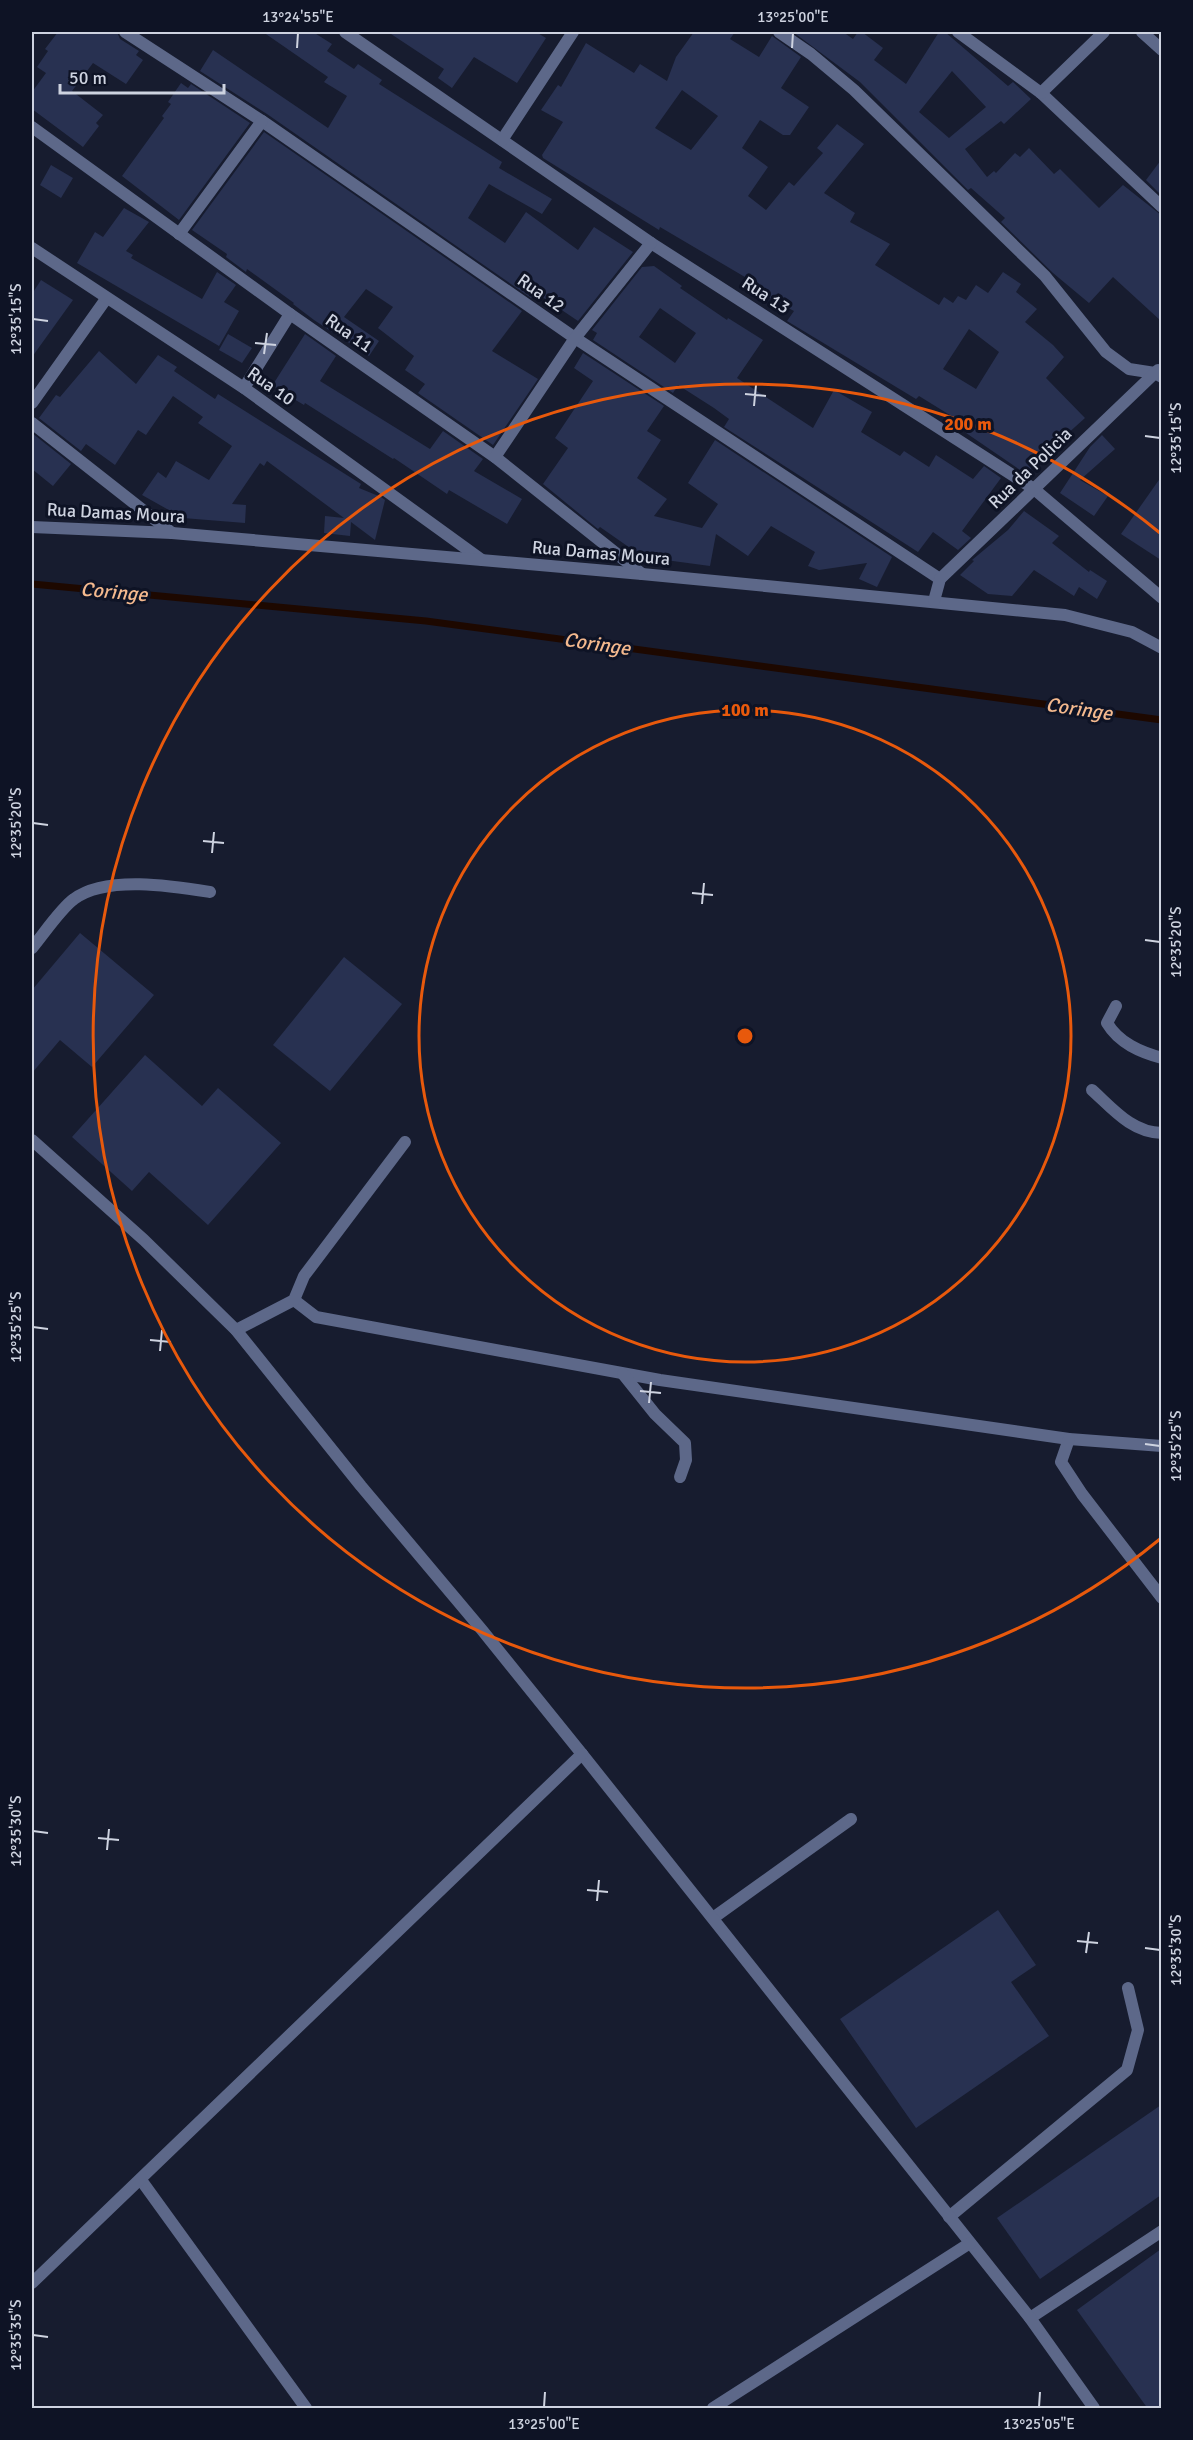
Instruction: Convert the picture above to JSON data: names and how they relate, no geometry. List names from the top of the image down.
{
  "streets": {
    "street": [
      "Rua 12",
      "Rua 13",
      "Rua 11",
      "Rua 10",
      "Rua da Policia",
      "Rua Damas Moura"
    ]
  },
  "crossings": [
    ["Rua 12", "Rua da Policia"],
    ["Rua 13", "Rua da Policia"],
    ["Rua 11", "Rua Damas Moura"],
    ["Rua 10", "Rua Damas Moura"]
  ],
  "water": ["Coringe"],
  "scale_bar": "50 m",
  "coordinates": [
    "13°24'55\"E",
    "13°25'00\"E",
    "12°35'15\"S",
    "12°35'20\"S",
    "12°35'25\"S",
    "12°35'30\"S",
    "12°35'35\"S",
    "13°25'05\"E"
  ],
  "rings": ["200 m", "100 m"]
}
